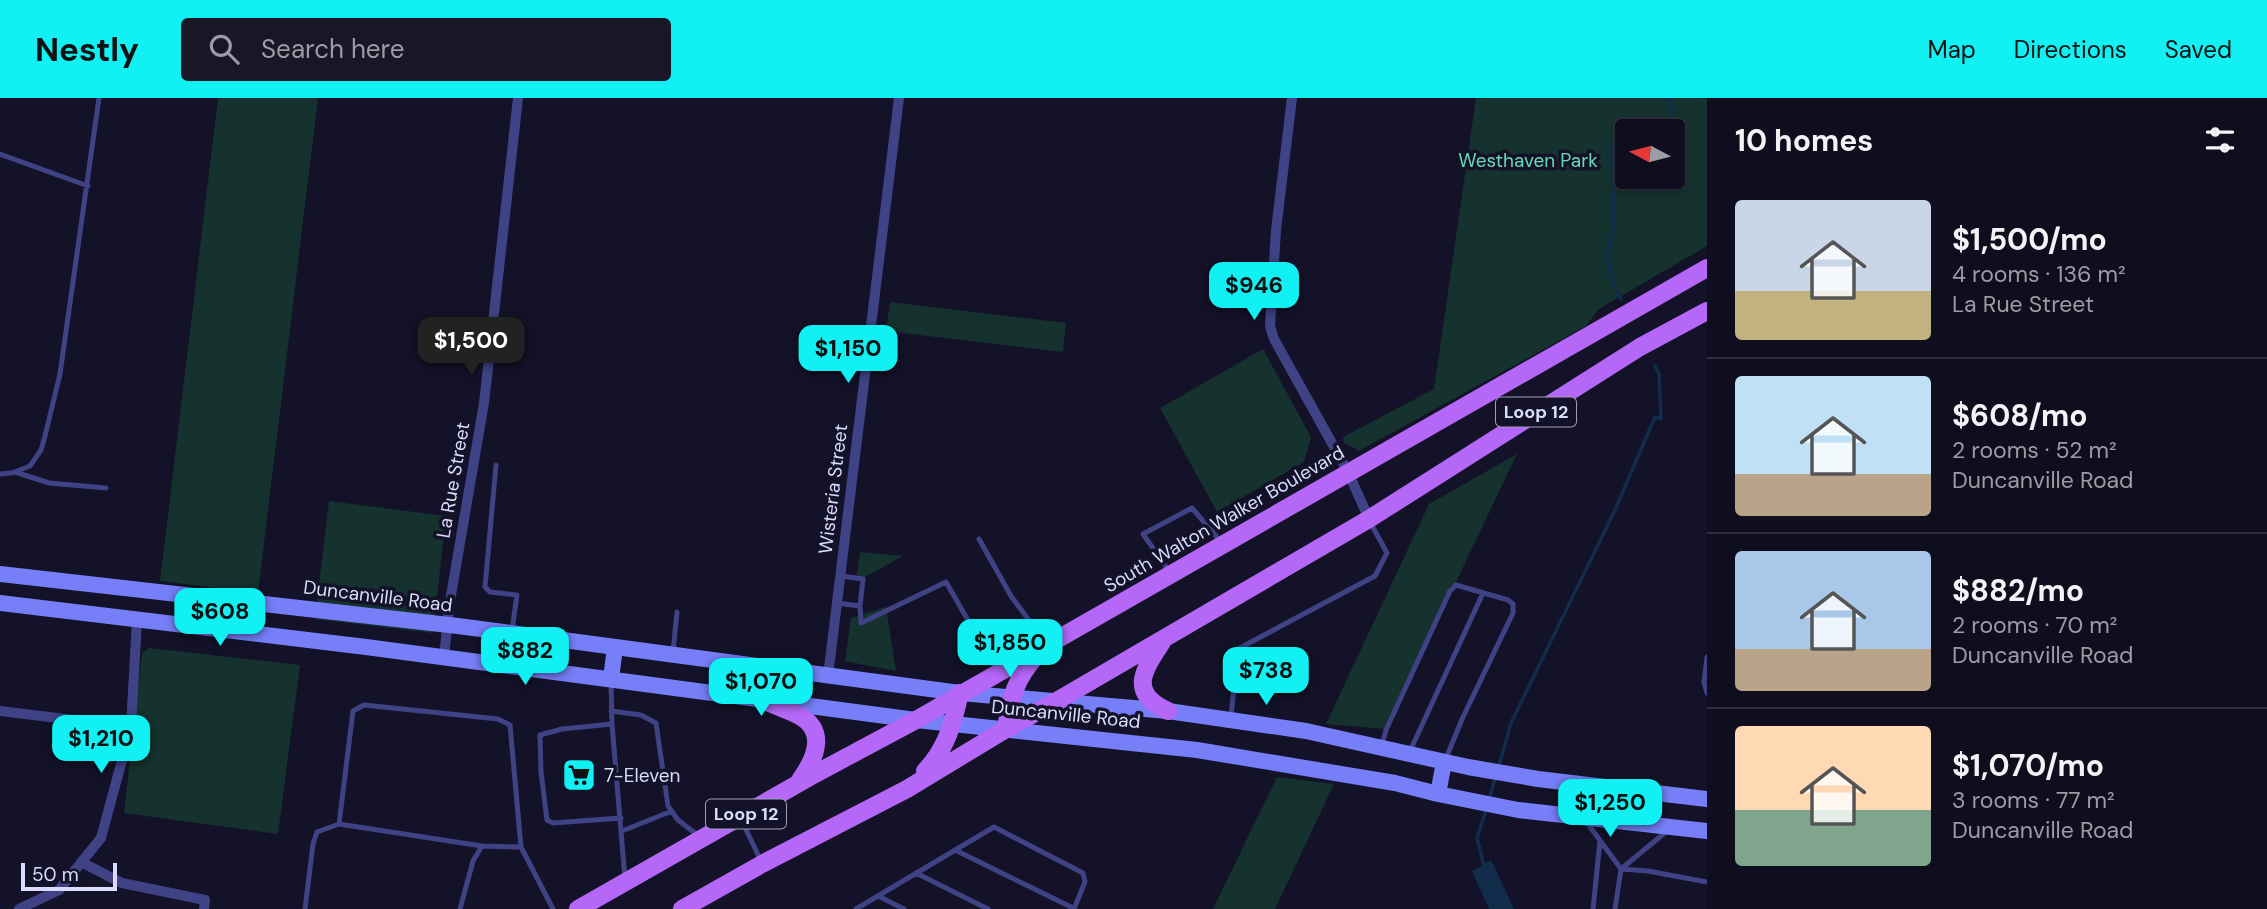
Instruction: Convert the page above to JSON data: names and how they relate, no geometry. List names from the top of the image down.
{
  "streets": {
    "main road": ["Loop 12", "South Walton Walker Boulevard", "Duncanville Road"],
    "street": ["La Rue Street", "Wisteria Street"]
  },
  "crossings": [
    ["Loop 12", "Duncanville Road"],
    ["La Rue Street", "Duncanville Road"],
    ["Wisteria Street", "Duncanville Road"],
    ["South Walton Walker Boulevard", "Duncanville Road"]
  ],
  "parks": ["Westhaven Park"],
  "places": {
    "supermarket": ["7-Eleven"]
  },
  "scale_bar": "50 m",
  "north": "left",
  "page": {
    "header": "Nestly",
    "search": "Search here",
    "nav": ["Map", "Directions", "Saved"],
    "heading": "10 homes",
    "list": [
      {
        "name": "$1,500/mo",
        "note": "4 rooms · 136 m² · La Rue Street"
      },
      {
        "name": "$608/mo",
        "note": "2 rooms · 52 m² · Duncanville Road"
      },
      {
        "name": "$882/mo",
        "note": "2 rooms · 70 m² · Duncanville Road"
      },
      {
        "name": "$1,070/mo",
        "note": "3 rooms · 77 m² · Duncanville Road"
      }
    ],
    "price": [
      "$946",
      "$1,500",
      "$1,150",
      "$608",
      "$1,850",
      "$882",
      "$738",
      "$1,070",
      "$1,210",
      "$1,250"
    ],
    "scale": "50 m"
  }
}
